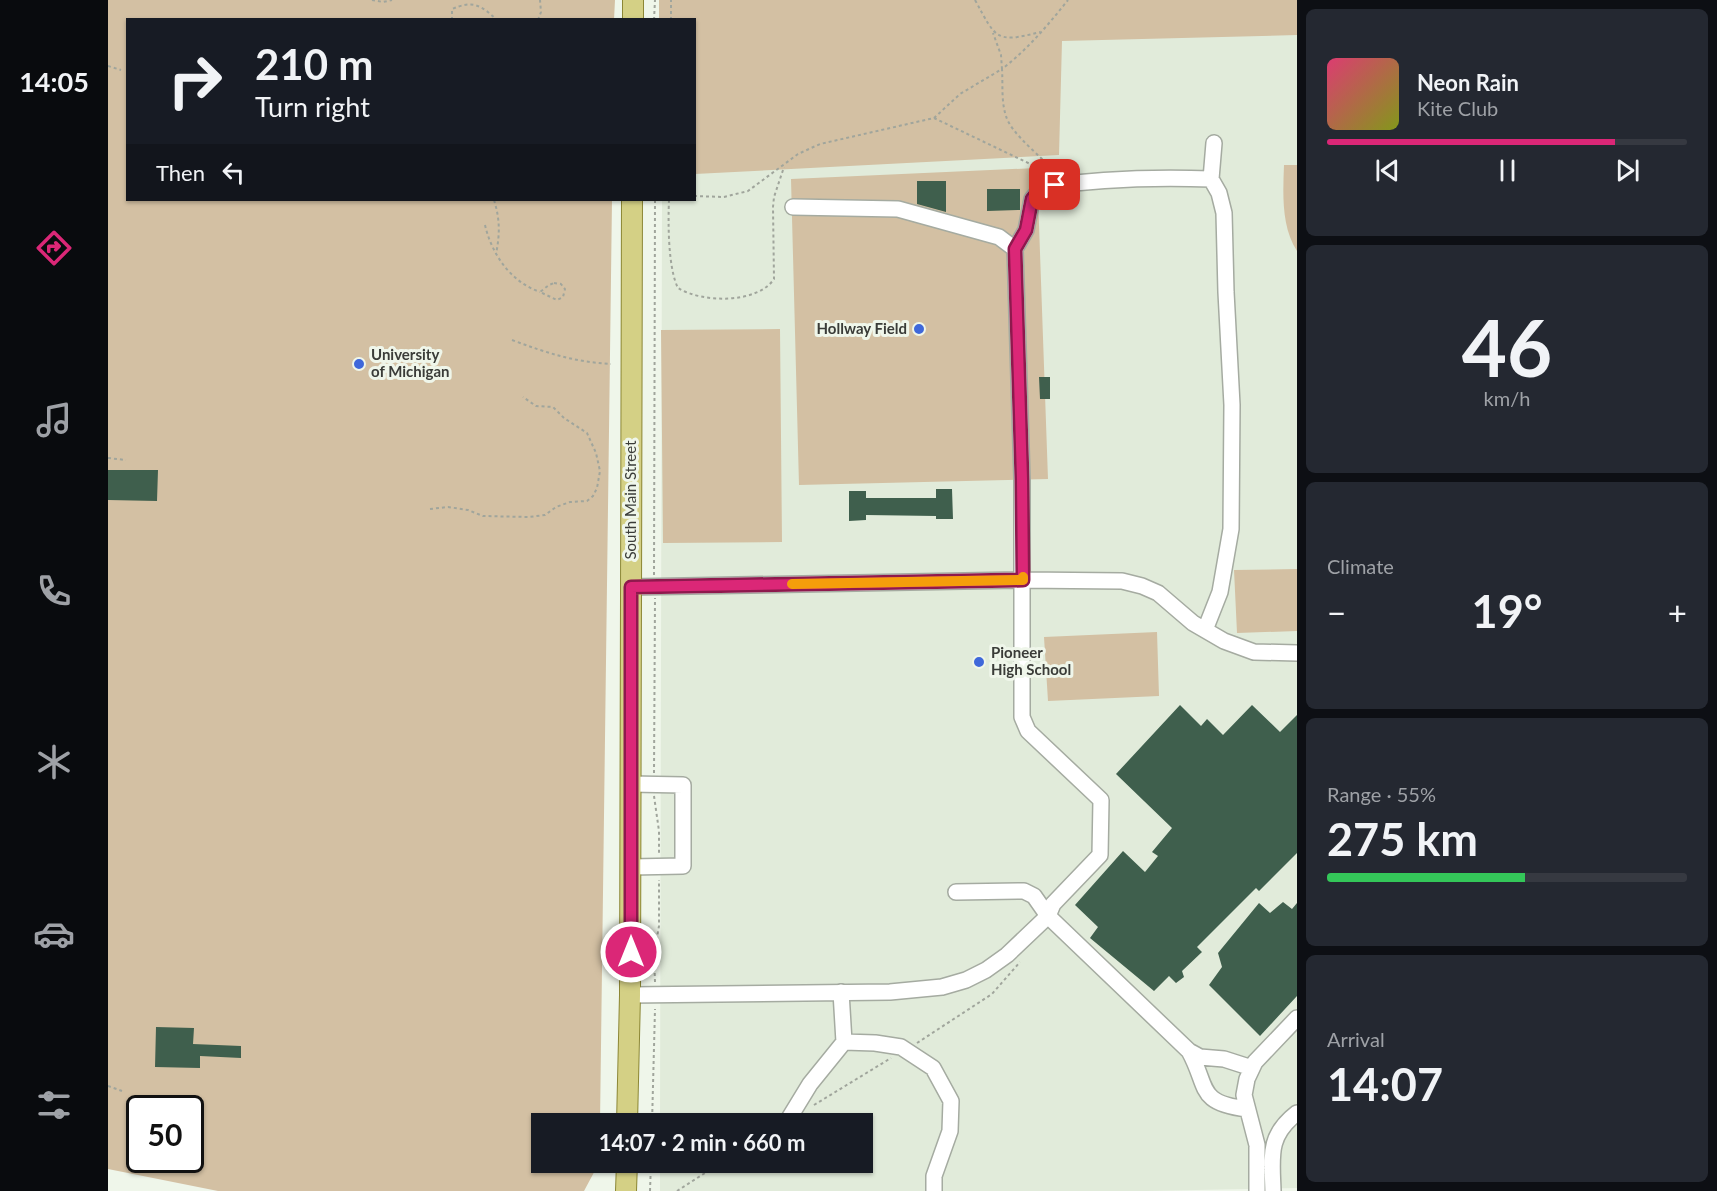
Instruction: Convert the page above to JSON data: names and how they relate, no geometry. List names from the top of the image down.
{
  "streets": {
    "main road": ["South Main Street"]
  },
  "places": ["Hollway Field", "University of Michigan", "Pioneer High School"],
  "page": {
    "tabs": "14:05",
    "turn": ["210 m", "Turn right"],
    "song": ["Neon Rain", "Kite Club"],
    "then": "Then",
    "tile": [
      ["46", "km/h"],
      "Climate",
      ["Range · 55%", "275 km"],
      ["Arrival", "14:07"]
    ],
    "heat": ["−", "19°", "+"],
    "limit": "50",
    "trip": "14:07 · 2 min · 660 m"
  }
}
